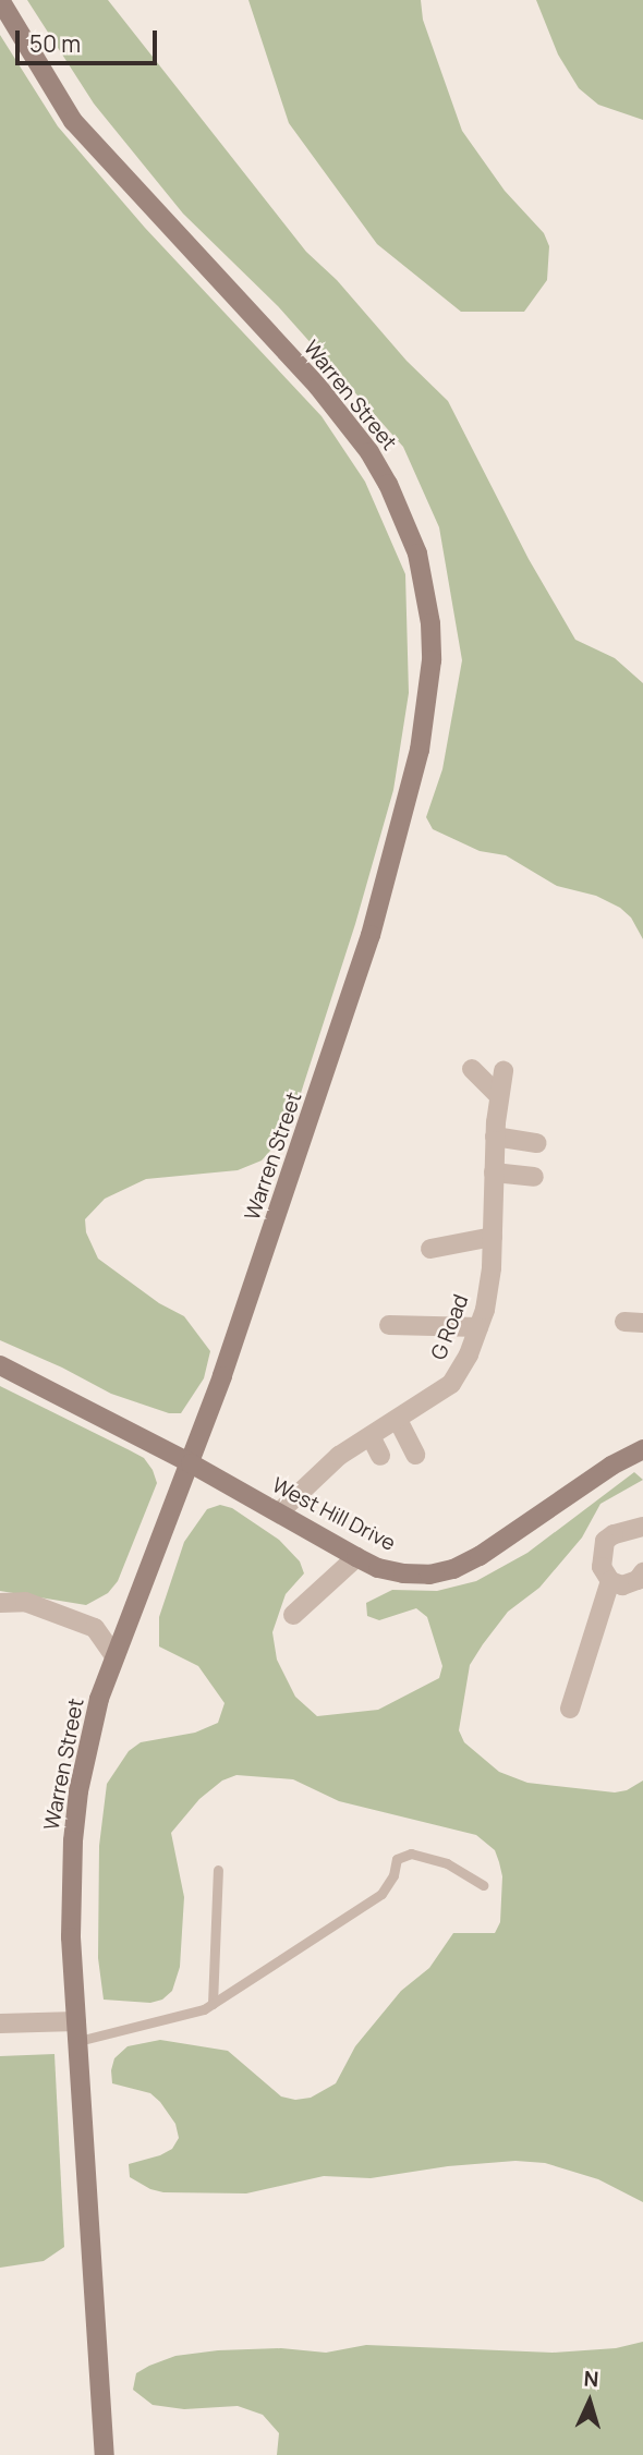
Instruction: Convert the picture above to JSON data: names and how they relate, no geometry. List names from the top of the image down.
{
  "streets": {
    "street": ["Warren Street", "G Road", "West Hill Drive"]
  },
  "crossings": [
    ["Warren Street", "West Hill Drive"],
    ["G Road", "West Hill Drive"]
  ],
  "scale_bar": "50 m",
  "north": "top"
}
